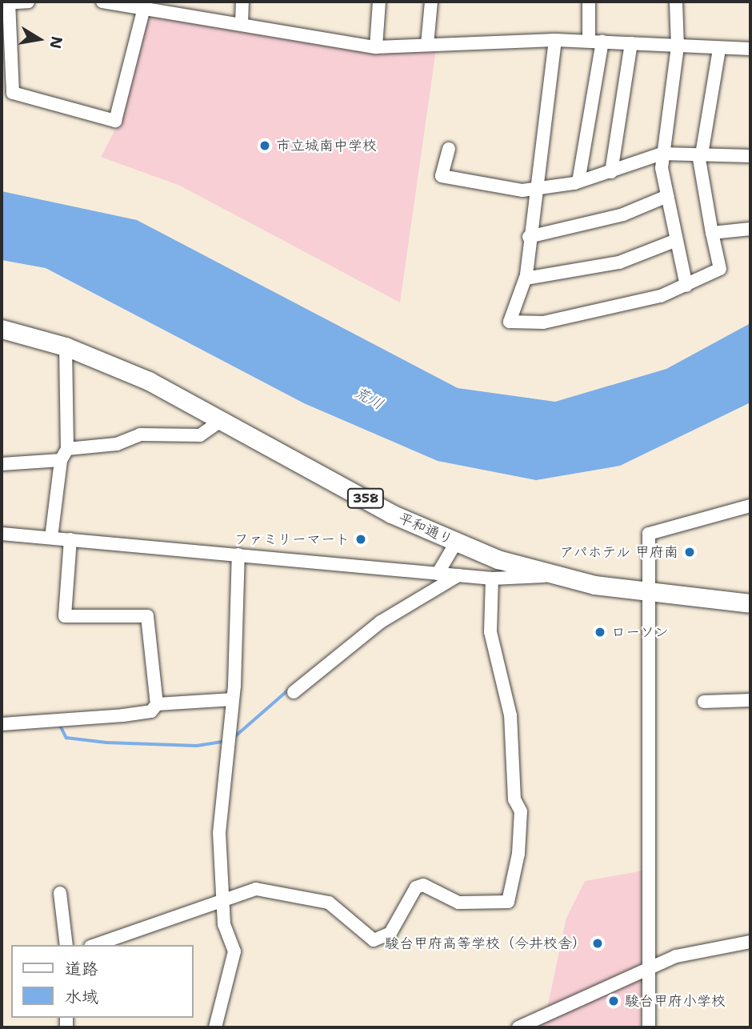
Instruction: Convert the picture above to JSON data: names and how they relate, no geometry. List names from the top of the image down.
{
  "streets": {
    "highway": ["358", "平和通り"]
  },
  "water": ["荒川"],
  "places": [
    "市立城南中学校",
    "ファミリーマート",
    "アパホテル 甲府南",
    "ローソン",
    "駿台甲府高等学校（今井校舎）",
    "駿台甲府小学校"
  ],
  "legend": ["道路", "水域"],
  "north": "right"
}
